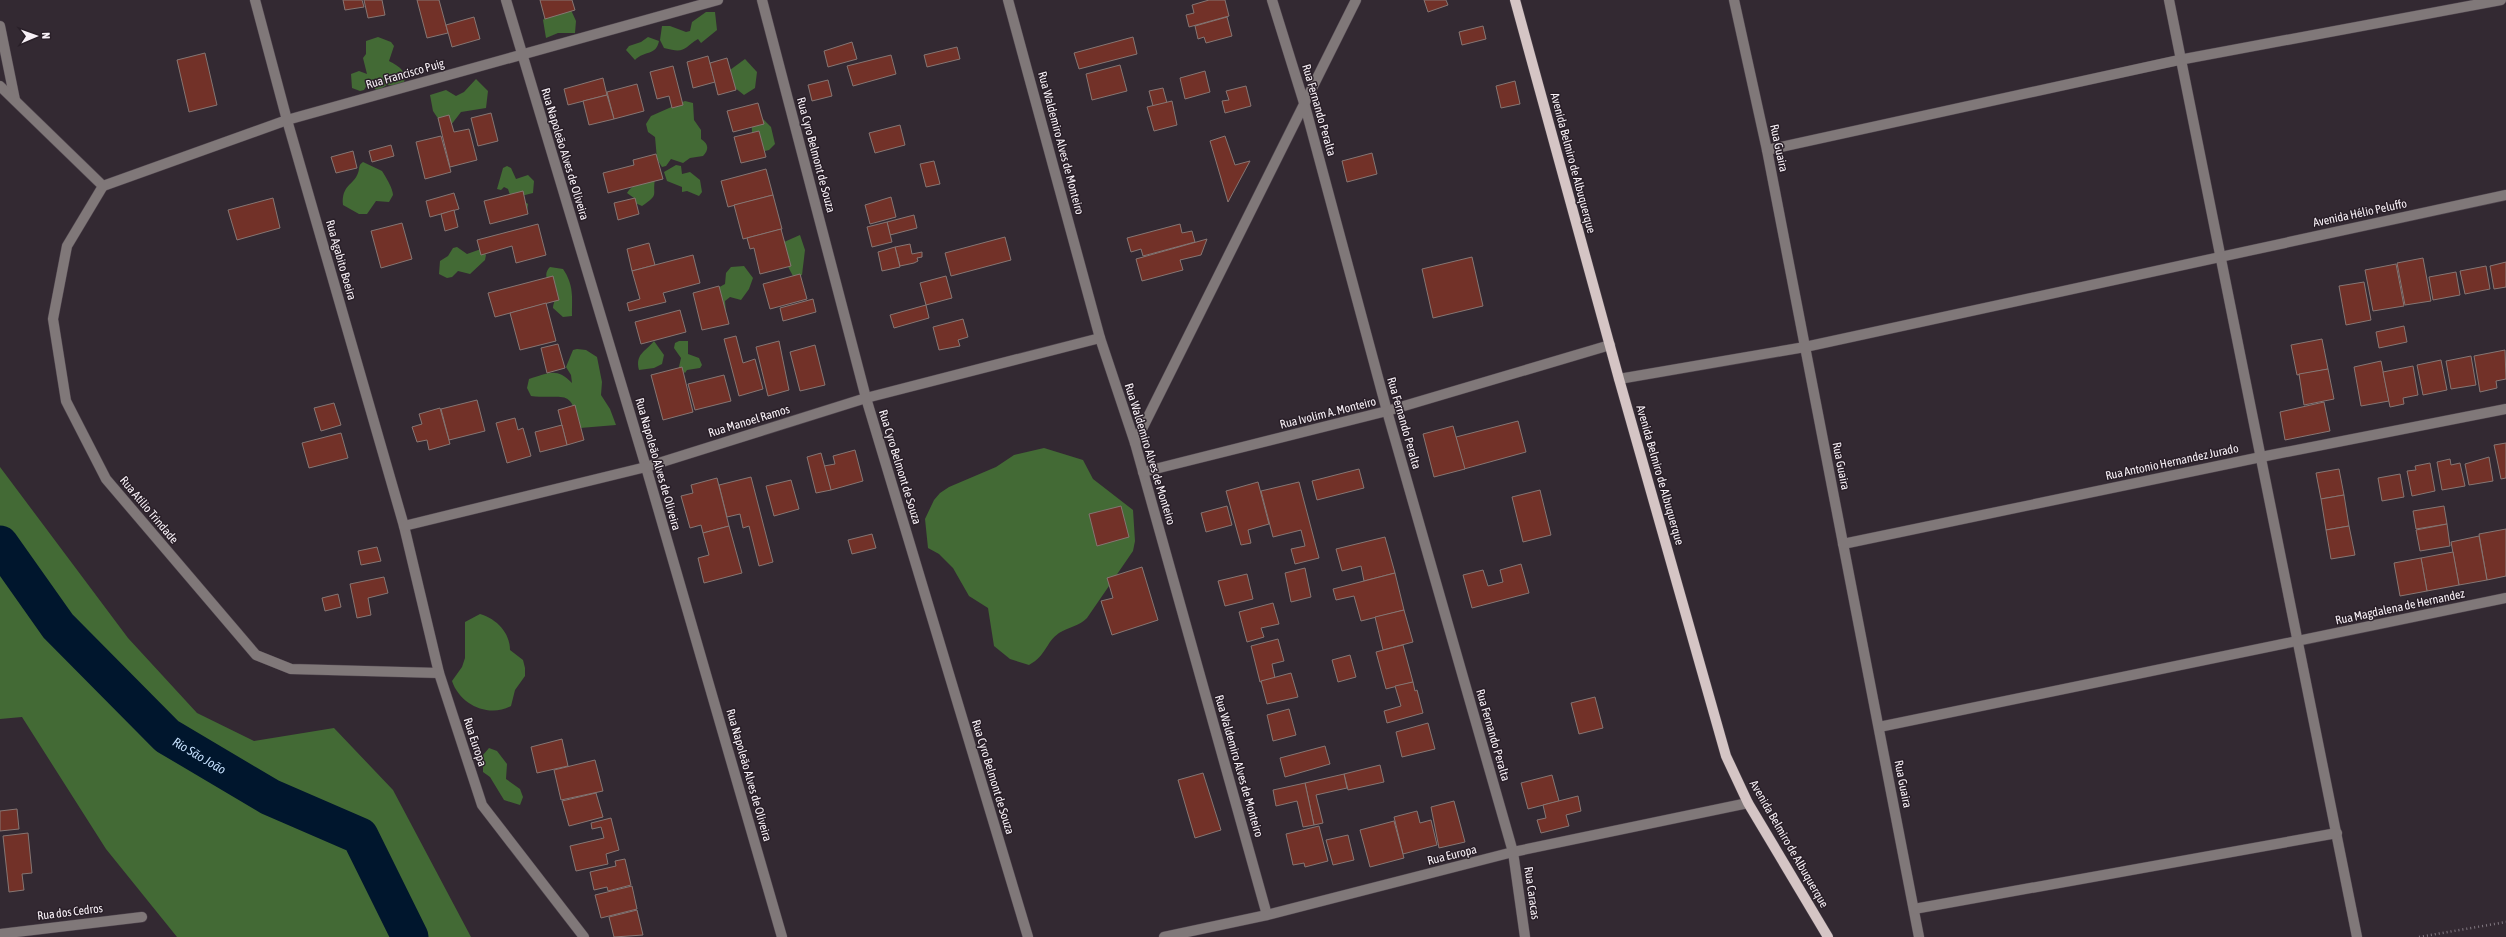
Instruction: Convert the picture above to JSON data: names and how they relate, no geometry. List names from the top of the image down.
{
  "streets": {
    "main road": ["Avenida Belmiro de Albuquerque"],
    "street": [
      "Rua Francisco Puig",
      "Rua Fernando Peralta",
      "Rua Waldemiro Alves de Monteiro",
      "Rua Guaira",
      "Rua Napoleão Alves de Oliveira",
      "Rua Cyro Belmont de Souza",
      "Avenida Hélio Peluffo",
      "Rua Agabito Boeira",
      "Rua Ivolim A. Monteiro",
      "Rua Manoel Ramos",
      "Rua Antonio Hernandez Jurado",
      "Rua Atilio Trindade",
      "Rua Magdalena de Hernandez",
      "Rua Europa",
      "Rua Caracas",
      "Rua dos Cedros"
    ]
  },
  "crossings": [
    ["Rua Francisco Puig", "Rua Napoleão Alves de Oliveira"],
    ["Rua Francisco Puig", "Rua Agabito Boeira"],
    ["Rua Francisco Puig", "Rua Atilio Trindade"],
    ["Rua Fernando Peralta", "Rua Ivolim A. Monteiro"],
    ["Rua Fernando Peralta", "Rua Europa"],
    ["Rua Fernando Peralta", "Rua Caracas"],
    ["Rua Waldemiro Alves de Monteiro", "Rua Ivolim A. Monteiro"],
    ["Rua Waldemiro Alves de Monteiro", "Rua Manoel Ramos"],
    ["Rua Waldemiro Alves de Monteiro", "Rua Europa"],
    ["Rua Guaira", "Avenida Hélio Peluffo"],
    ["Rua Guaira", "Rua Antonio Hernandez Jurado"],
    ["Rua Guaira", "Rua Magdalena de Hernandez"],
    ["Rua Napoleão Alves de Oliveira", "Rua Manoel Ramos"],
    ["Rua Cyro Belmont de Souza", "Rua Manoel Ramos"],
    ["Avenida Belmiro de Albuquerque", "Avenida Hélio Peluffo"],
    ["Avenida Belmiro de Albuquerque", "Rua Ivolim A. Monteiro"],
    ["Avenida Belmiro de Albuquerque", "Rua Europa"],
    ["Rua Agabito Boeira", "Rua Manoel Ramos"],
    ["Rua Agabito Boeira", "Rua Europa"],
    ["Rua Manoel Ramos", "Rua Europa"],
    ["Rua Atilio Trindade", "Rua Europa"],
    ["Rua Europa", "Rua Caracas"]
  ],
  "water": ["Rio São João"],
  "north": "right"
}
